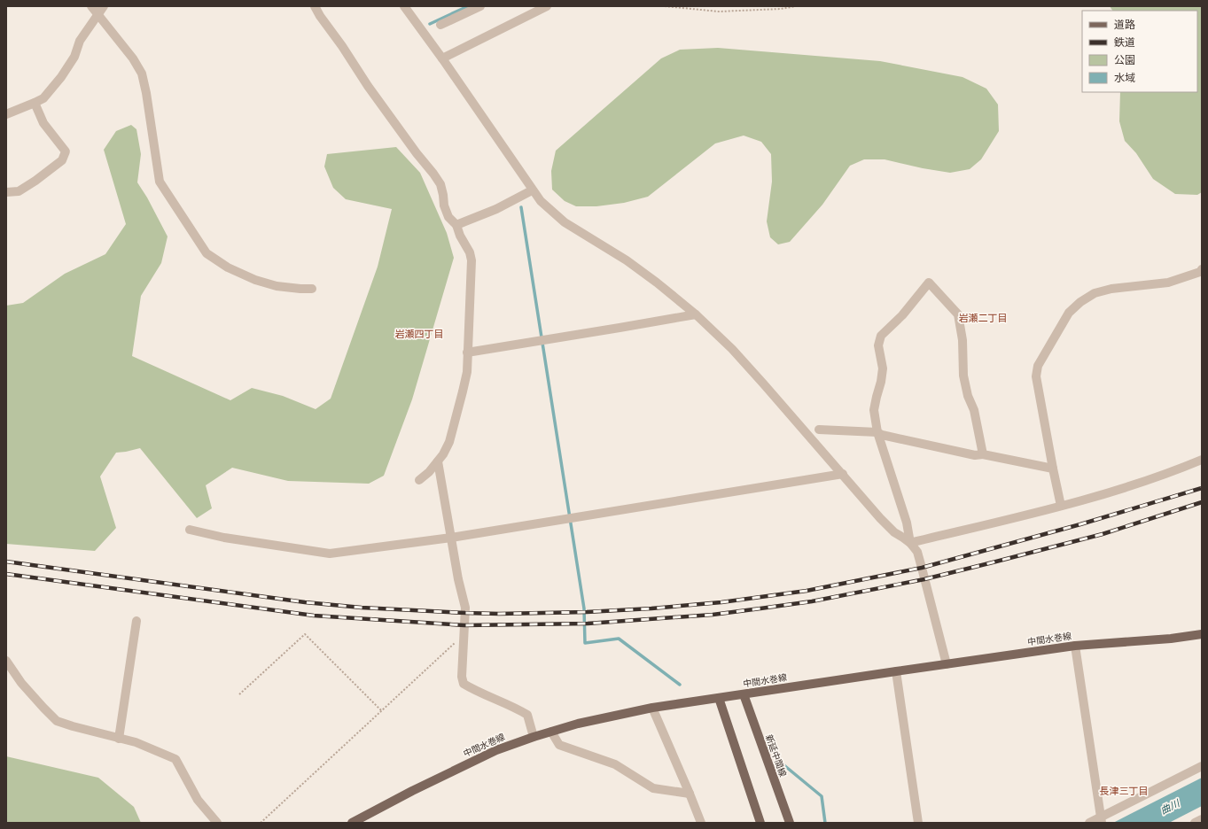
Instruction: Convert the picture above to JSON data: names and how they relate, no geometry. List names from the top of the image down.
{
  "streets": {
    "main road": ["中間水巻線", "新延中間線"]
  },
  "crossings": [
    ["中間水巻線", "新延中間線"]
  ],
  "districts": ["岩瀬二丁目", "岩瀬四丁目", "長津三丁目"],
  "water": ["曲川"],
  "legend": [
    "道路",
    "鉄道",
    "公園",
    "水域"
  ]
}
